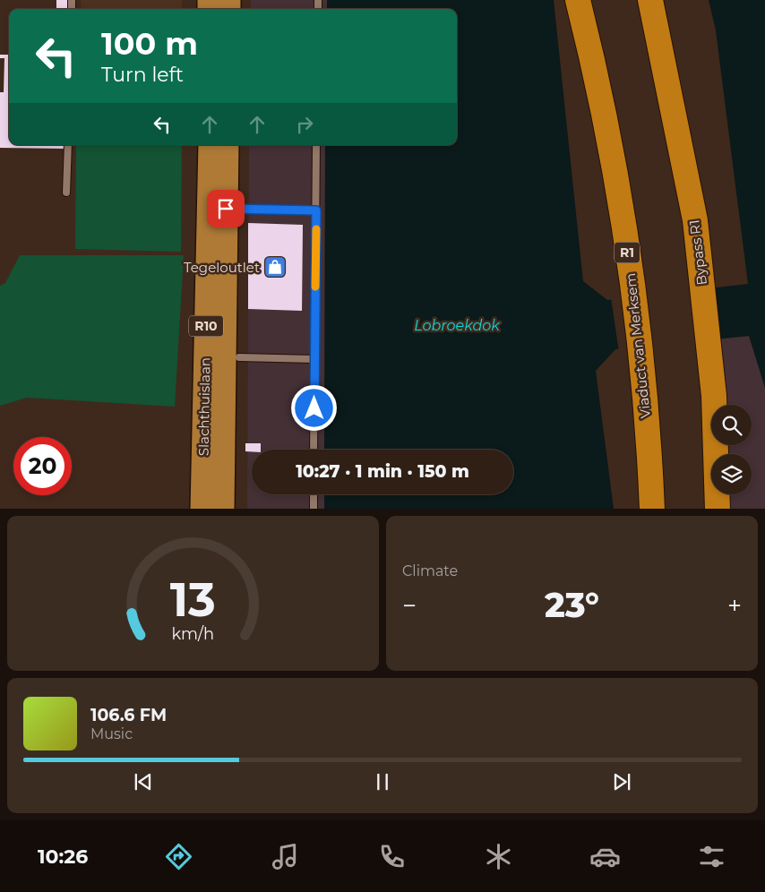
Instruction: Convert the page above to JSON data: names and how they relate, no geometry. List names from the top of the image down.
{
  "streets": {
    "highway": ["R1", "Bypass R1", "Viaduct van Merksem"],
    "main road": ["R10", "Slachthuislaan"]
  },
  "water": ["Lobroekdok"],
  "places": {
    "shop": ["Tegeloutlet"]
  },
  "page": {
    "turn": ["100 m", "Turn left"],
    "limit": "20",
    "trip": "10:27 · 1 min · 150 m",
    "tile": "Climate",
    "heat": ["−", "23°", "+"],
    "song": ["106.6 FM", "Music"],
    "tabs": "10:26",
    "gauge": ["13", "km/h"]
  }
}
